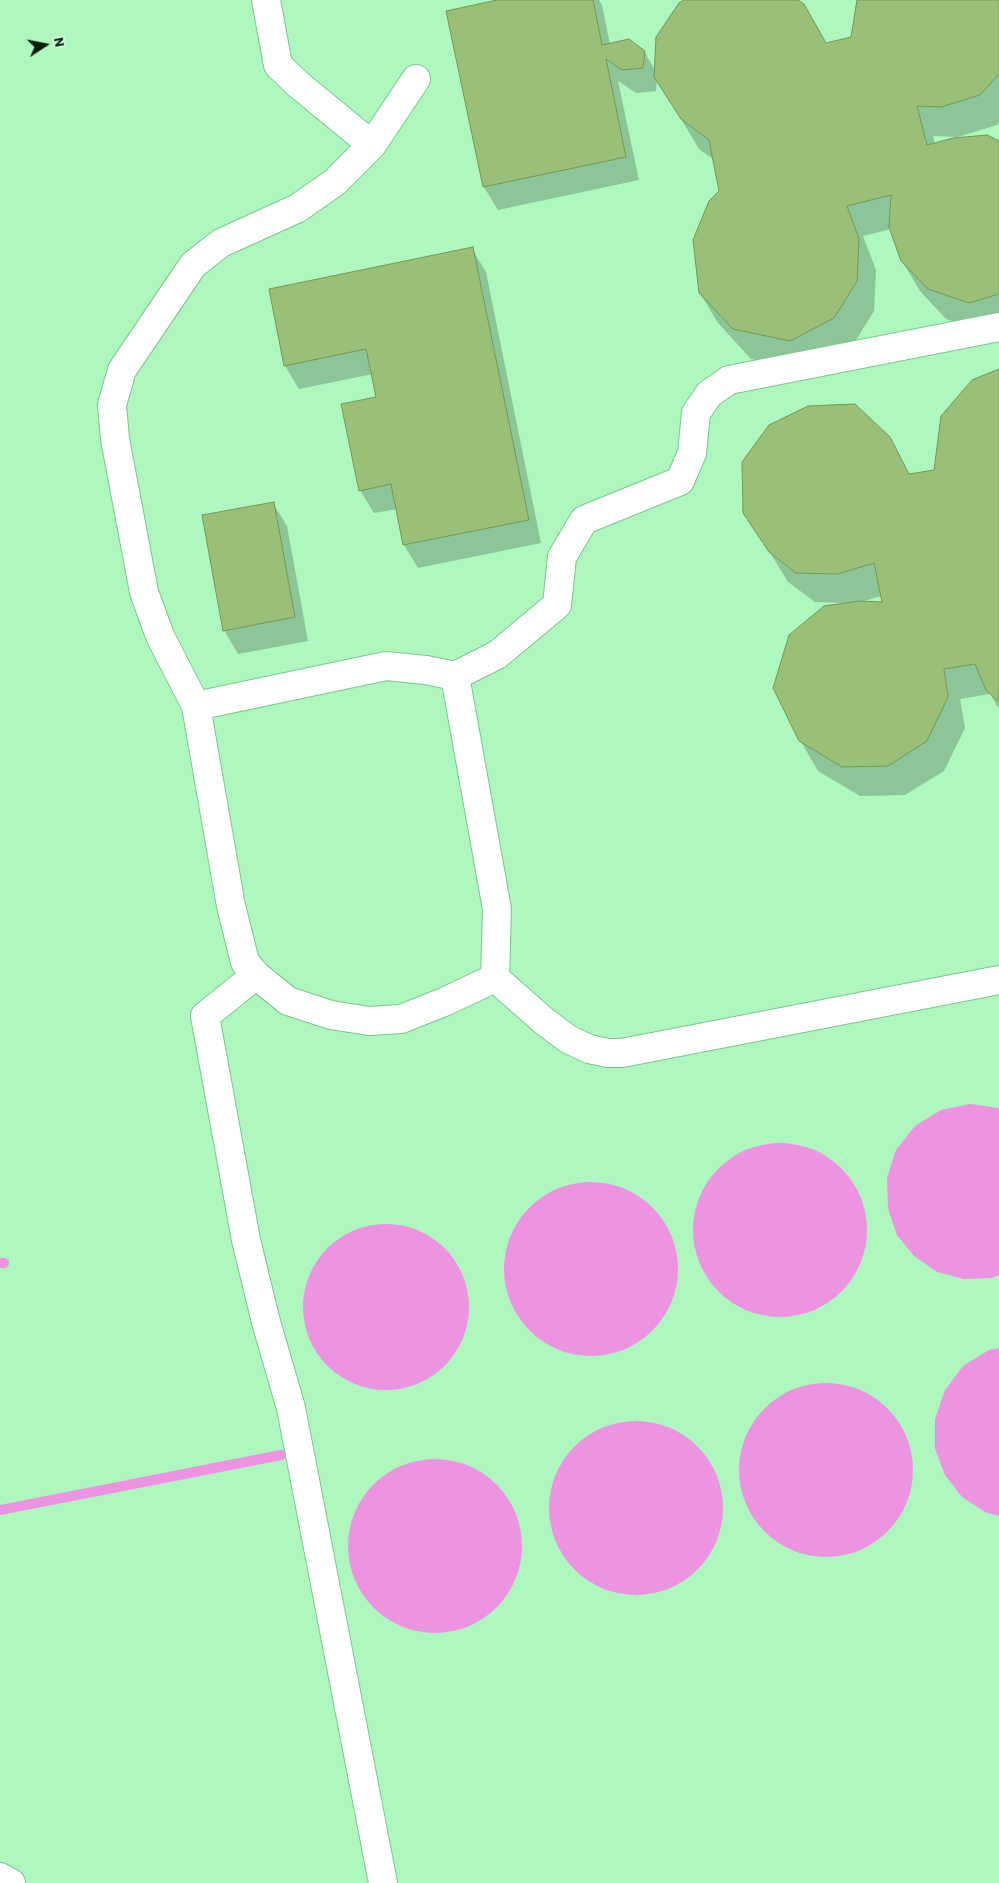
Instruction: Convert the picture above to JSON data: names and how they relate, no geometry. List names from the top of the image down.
{
  "north": "right"
}
